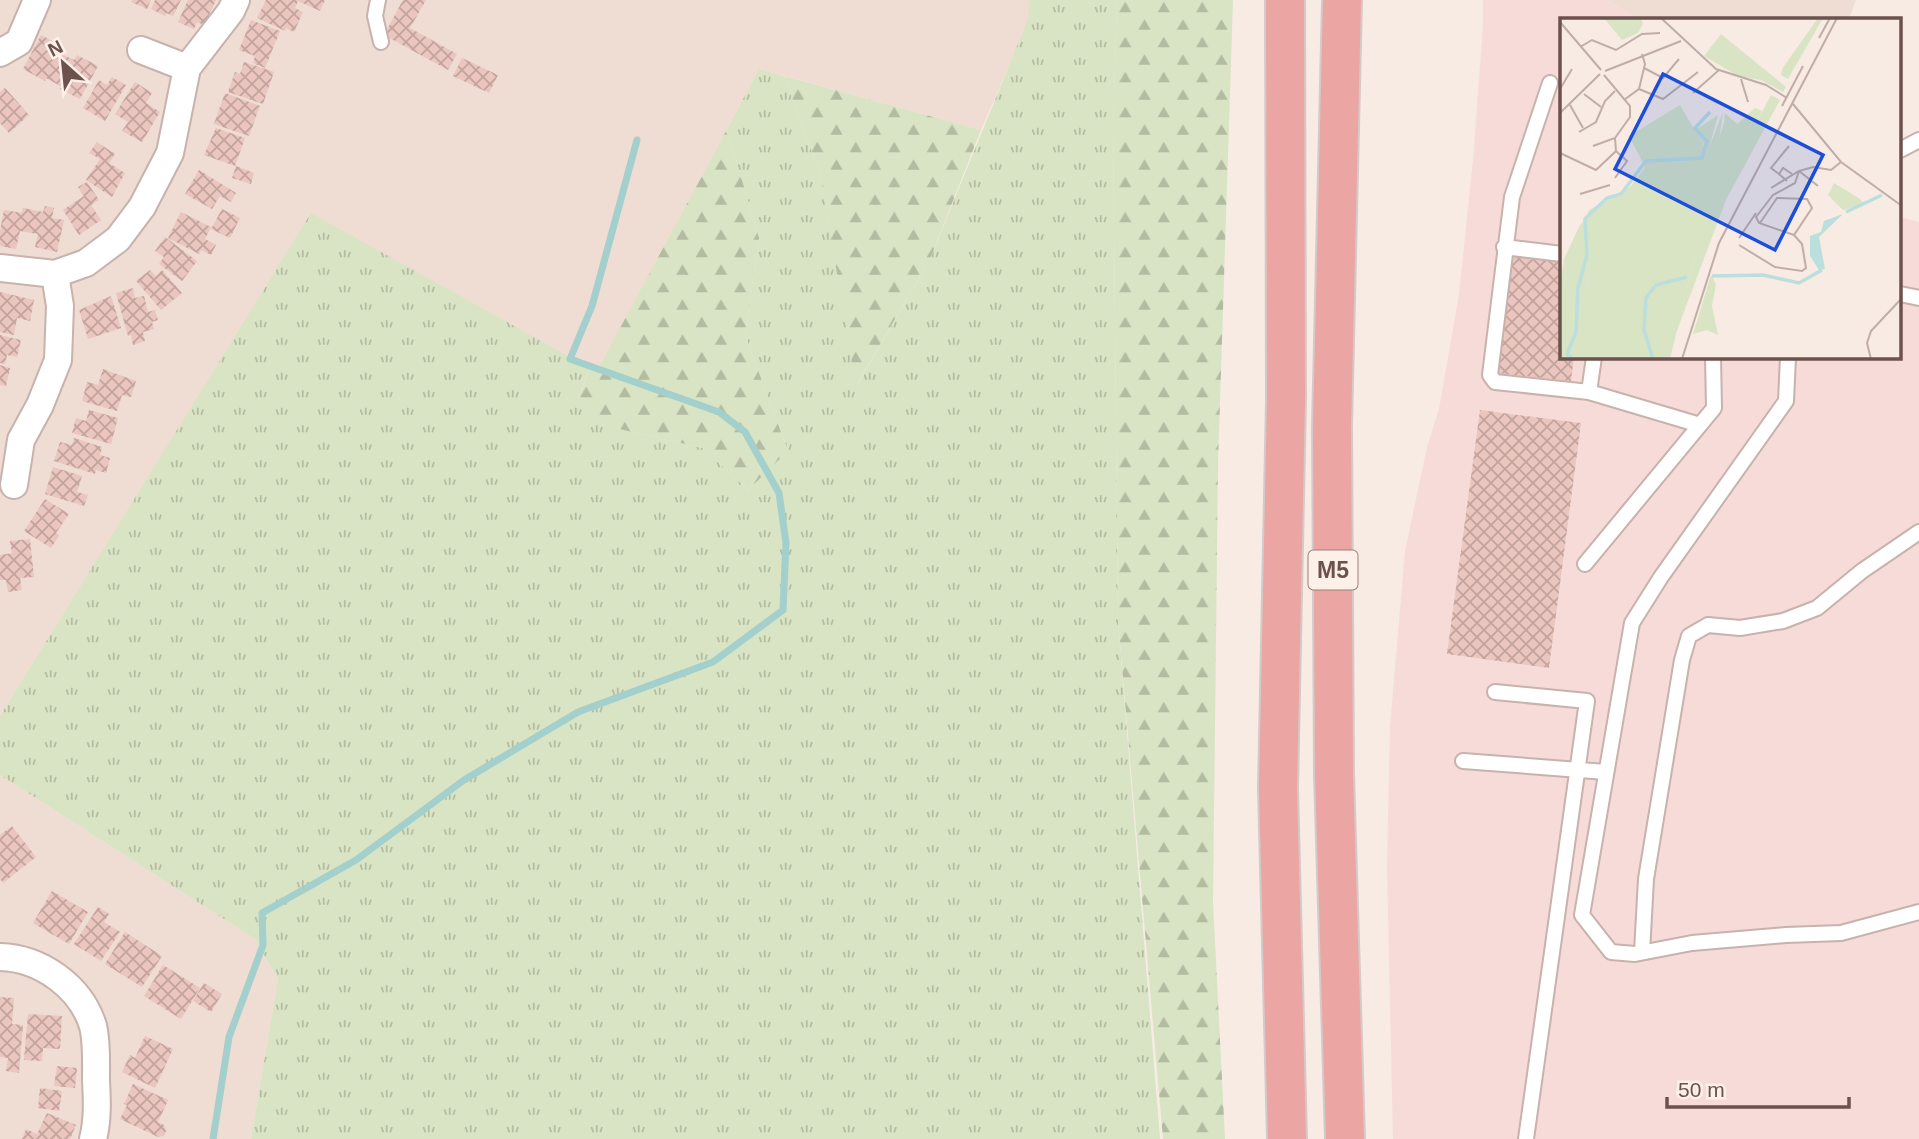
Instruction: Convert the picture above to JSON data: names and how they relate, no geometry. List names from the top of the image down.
{
  "streets": {
    "highway": ["M5"]
  },
  "scale_bar": "50 m",
  "north": "top left"
}
